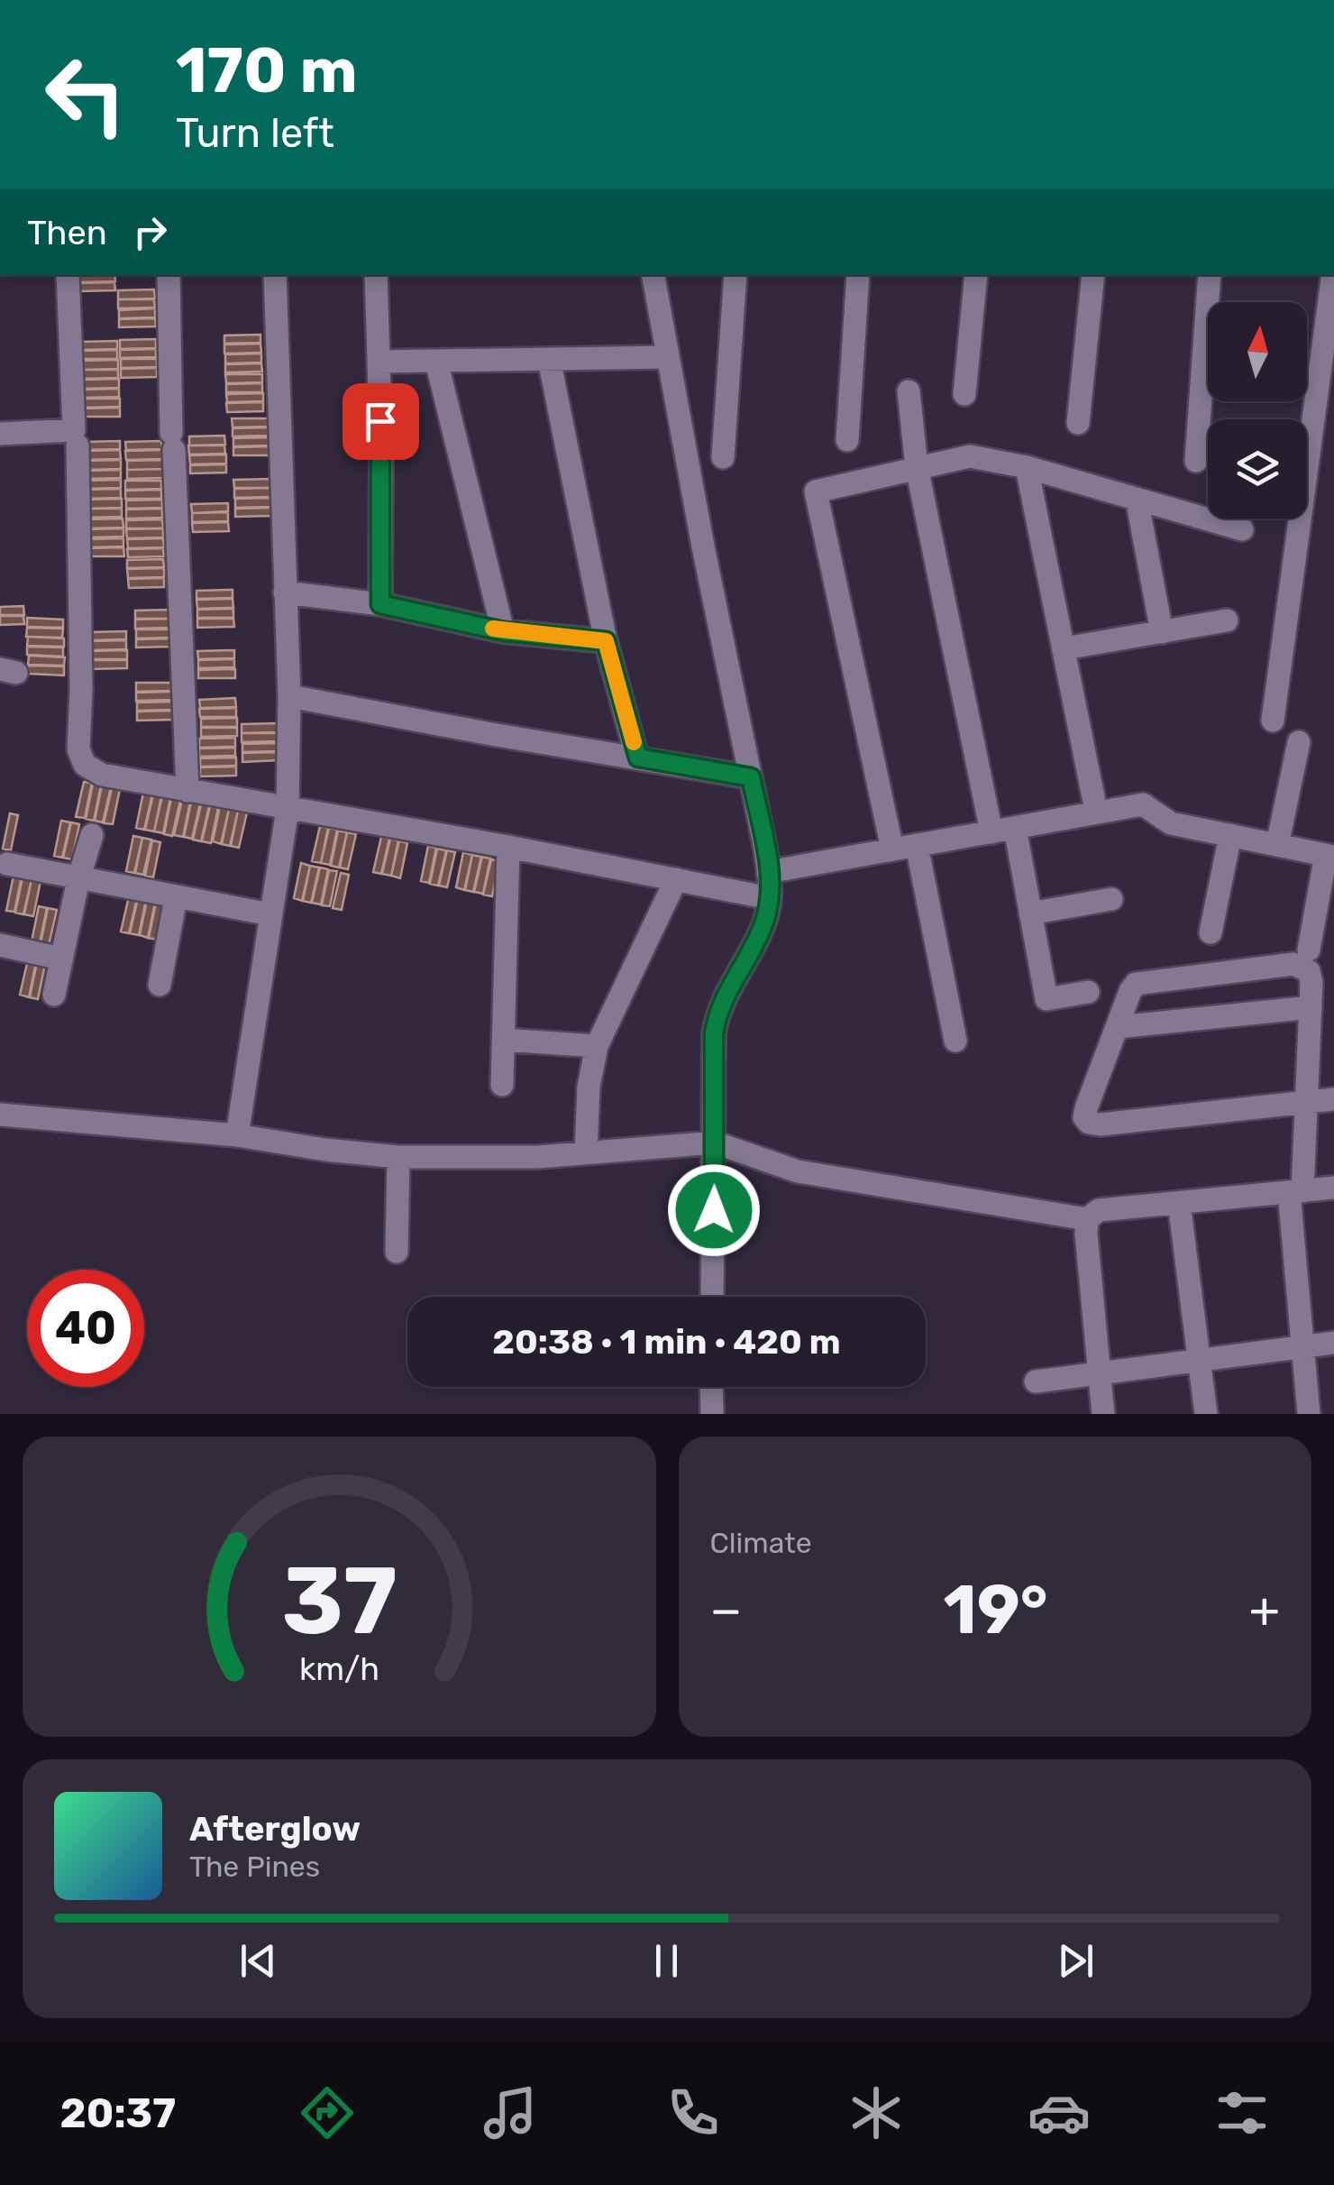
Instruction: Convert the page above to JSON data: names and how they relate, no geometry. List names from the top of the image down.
{
  "north": "top",
  "page": {
    "turn": ["170 m", "Turn left"],
    "then": "Then",
    "limit": "40",
    "trip": "20:38 · 1 min · 420 m",
    "tile": "Climate",
    "heat": ["−", "19°", "+"],
    "song": ["Afterglow", "The Pines"],
    "tabs": "20:37",
    "gauge": ["37", "km/h"]
  }
}
